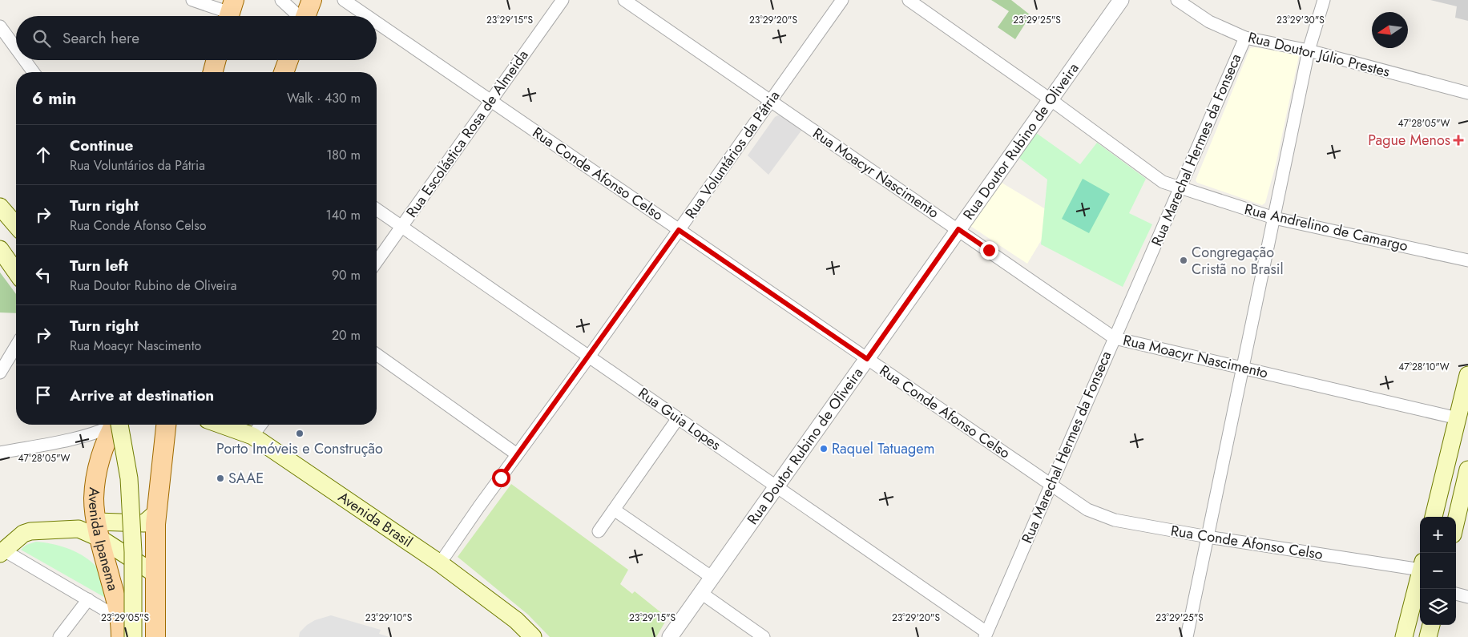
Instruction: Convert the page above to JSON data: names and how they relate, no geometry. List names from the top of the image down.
{
  "streets": {
    "main road": ["Avenida Brasil", "Avenida Ipanema"],
    "street": [
      "Rua Doutor Júlio Prestes",
      "Rua Escolástica Rosa de Almeida",
      "Rua Doutor Rubino de Oliveira",
      "Rua Marechal Hermes da Fonseca",
      "Rua Voluntários da Pátria",
      "Rua Moacyr Nascimento",
      "Rua Conde Afonso Celso",
      "Rua Andrelino de Camargo",
      "Rua Guia Lopes"
    ]
  },
  "crossings": [
    ["Rua Doutor Júlio Prestes", "Rua Marechal Hermes da Fonseca"],
    ["Rua Escolástica Rosa de Almeida", "Rua Conde Afonso Celso"],
    ["Rua Escolástica Rosa de Almeida", "Rua Guia Lopes"],
    ["Rua Doutor Rubino de Oliveira", "Rua Moacyr Nascimento"],
    ["Rua Doutor Rubino de Oliveira", "Rua Conde Afonso Celso"],
    ["Rua Doutor Rubino de Oliveira", "Rua Andrelino de Camargo"],
    ["Rua Doutor Rubino de Oliveira", "Rua Guia Lopes"],
    ["Rua Marechal Hermes da Fonseca", "Rua Moacyr Nascimento"],
    ["Rua Marechal Hermes da Fonseca", "Rua Conde Afonso Celso"],
    ["Rua Marechal Hermes da Fonseca", "Rua Andrelino de Camargo"],
    ["Rua Marechal Hermes da Fonseca", "Rua Guia Lopes"],
    ["Rua Voluntários da Pátria", "Rua Moacyr Nascimento"],
    ["Rua Voluntários da Pátria", "Rua Conde Afonso Celso"],
    ["Rua Voluntários da Pátria", "Rua Guia Lopes"],
    ["Rua Voluntários da Pátria", "Avenida Brasil"]
  ],
  "places": {
    "health": ["Pague Menos"],
    "other": [
      "Congregação Cristã no Brasil",
      "Porto Imóveis e Construção",
      "Raquel Tatuagem",
      "SAAE"
    ]
  },
  "north": "left",
  "page": {
    "search": "Search here",
    "heading": ["6 min", "Walk · 430 m"],
    "list": [
      ["Continue", "Rua Voluntários da Pátria", "180 m"],
      ["Turn right", "Rua Conde Afonso Celso", "140 m"],
      ["Turn left", "Rua Doutor Rubino de Oliveira", "90 m"],
      ["Turn right", "Rua Moacyr Nascimento", "20 m"],
      "Arrive at destination"
    ],
    "map_buttons": ["+", "−"]
  },
  "coordinates": [
    "23°29'15\"S",
    "23°29'20\"S",
    "23°29'25\"S",
    "23°29'30\"S",
    "47°28'05\"W",
    "47°28'10\"W",
    "23°29'05\"S",
    "23°29'10\"S"
  ]
}
